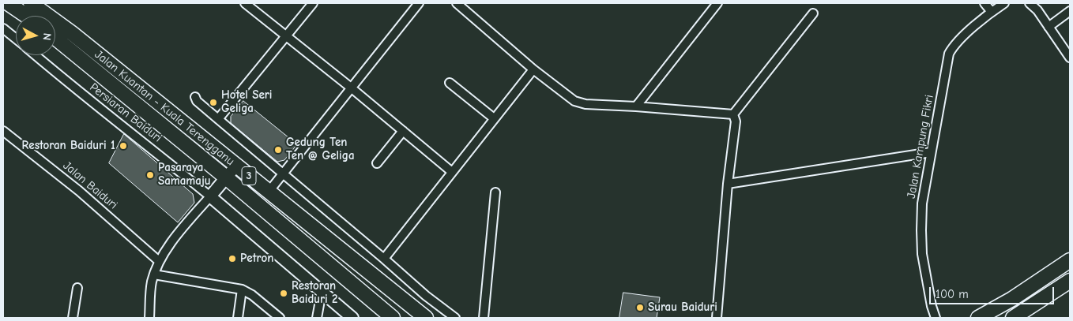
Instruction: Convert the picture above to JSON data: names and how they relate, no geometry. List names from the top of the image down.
{
  "streets": {
    "highway": ["Jalan Kuantan - Kuala Terengganu", "3"],
    "street": ["Persiaran Baiduri", "Jalan Kampung Fikri", "Jalan Baiduri"]
  },
  "places": [
    "Hotel Seri Geliga",
    "Restoran Baiduri 1",
    "Gedung Ten Ten @ Geliga",
    "Pasaraya Samamaju",
    "Petron",
    "Restoran Baiduri 2",
    "Surau Baiduri"
  ],
  "scale_bar": "100 m",
  "north": "right"
}
